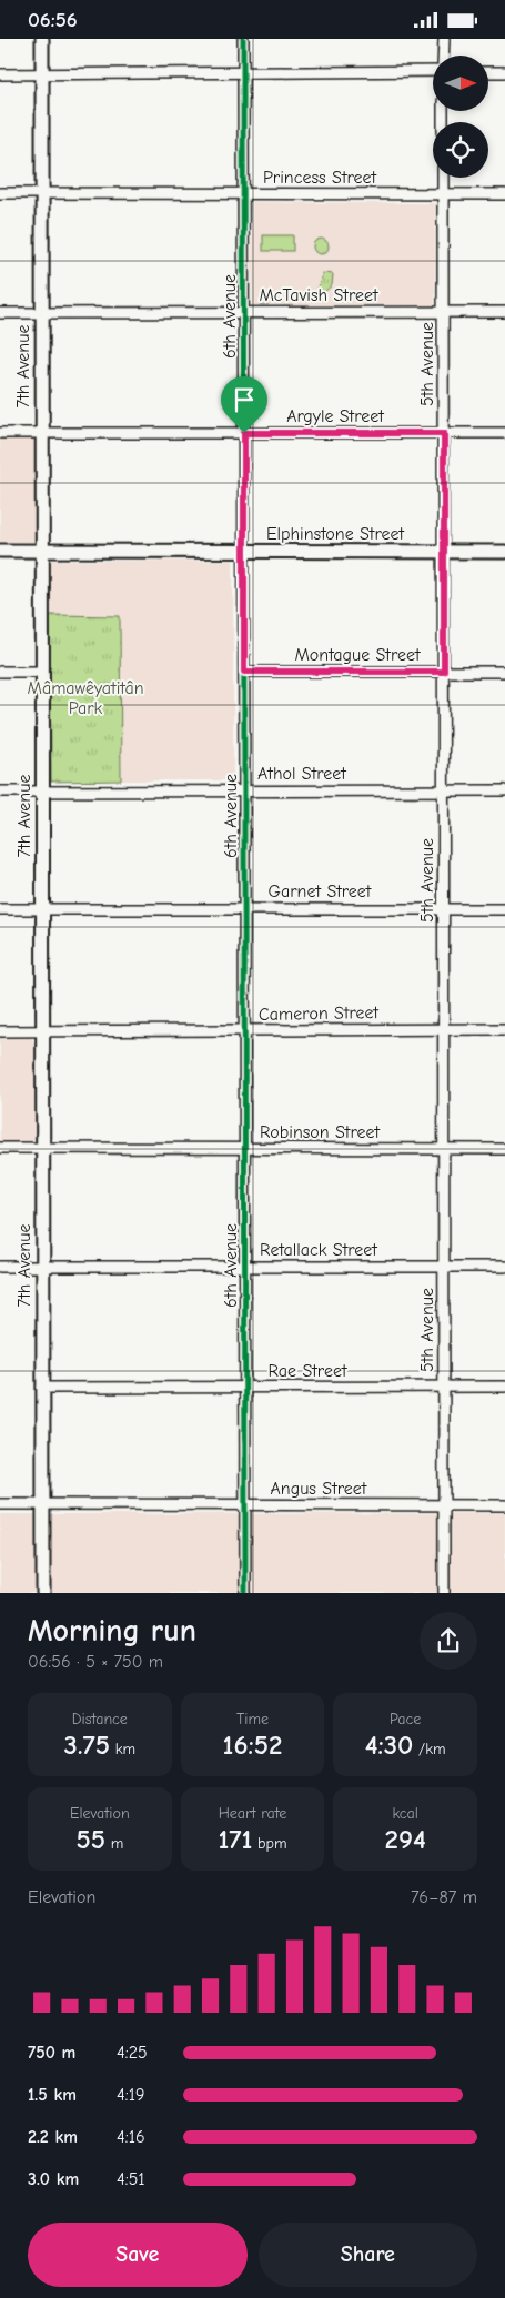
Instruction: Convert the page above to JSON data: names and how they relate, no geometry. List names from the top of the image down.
{
  "streets": {
    "street": [
      "Princess Street",
      "McTavish Street",
      "6th Avenue",
      "5th Avenue",
      "7th Avenue",
      "Argyle Street",
      "Elphinstone Street",
      "Montague Street",
      "Athol Street",
      "Garnet Street",
      "Cameron Street",
      "Robinson Street",
      "Retallack Street",
      "Rae Street",
      "Angus Street"
    ]
  },
  "crossings": [
    ["Princess Street", "6th Avenue"],
    ["Princess Street", "5th Avenue"],
    ["Princess Street", "7th Avenue"],
    ["McTavish Street", "6th Avenue"],
    ["McTavish Street", "5th Avenue"],
    ["McTavish Street", "7th Avenue"],
    ["6th Avenue", "Argyle Street"],
    ["6th Avenue", "Elphinstone Street"],
    ["6th Avenue", "Montague Street"],
    ["6th Avenue", "Athol Street"],
    ["6th Avenue", "Garnet Street"],
    ["6th Avenue", "Cameron Street"],
    ["6th Avenue", "Robinson Street"],
    ["6th Avenue", "Retallack Street"],
    ["6th Avenue", "Rae Street"],
    ["6th Avenue", "Angus Street"],
    ["5th Avenue", "Argyle Street"],
    ["5th Avenue", "Elphinstone Street"],
    ["5th Avenue", "Montague Street"],
    ["5th Avenue", "Athol Street"],
    ["5th Avenue", "Garnet Street"],
    ["5th Avenue", "Cameron Street"],
    ["5th Avenue", "Robinson Street"],
    ["5th Avenue", "Retallack Street"],
    ["5th Avenue", "Rae Street"],
    ["5th Avenue", "Angus Street"],
    ["7th Avenue", "Argyle Street"],
    ["7th Avenue", "Elphinstone Street"],
    ["7th Avenue", "Athol Street"],
    ["7th Avenue", "Garnet Street"],
    ["7th Avenue", "Cameron Street"],
    ["7th Avenue", "Robinson Street"],
    ["7th Avenue", "Retallack Street"],
    ["7th Avenue", "Rae Street"],
    ["7th Avenue", "Angus Street"]
  ],
  "parks": ["Mâmawêyatitân Park"],
  "north": "right",
  "page": {
    "status": "06:56",
    "heading": ["Morning run", "06:56 · 5 × 750 m"],
    "stats": [
      ["Distance", "3.75 km"],
      ["Time", "16:52"],
      ["Pace", "4:30 /km"],
      ["Elevation", "55 m"],
      ["Heart rate", "171 bpm"],
      ["kcal", "294"]
    ],
    "chart": ["Elevation", "76–87 m"],
    "list": [
      {
        "name": "750 m",
        "note": "4:25"
      },
      {
        "name": "1.5 km",
        "note": "4:19"
      },
      {
        "name": "2.2 km",
        "note": "4:16"
      },
      {
        "name": "3.0 km",
        "note": "4:51"
      }
    ],
    "buttons": ["Save", "Share"]
  }
}
